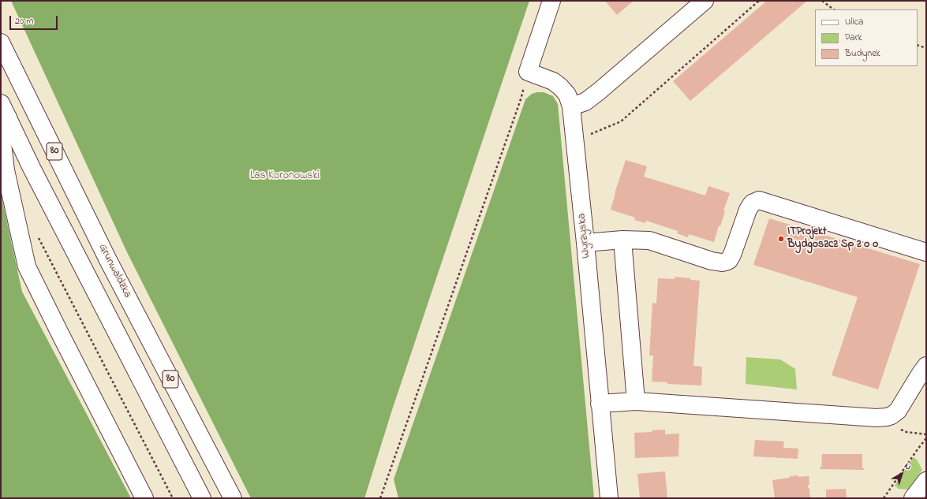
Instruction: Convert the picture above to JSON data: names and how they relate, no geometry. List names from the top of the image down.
{
  "streets": {
    "main road": ["80", "Wyrzyska", "Grunwaldzka"]
  },
  "parks": ["Las Koronowski"],
  "places": ["ITProjekt Bydgoszcz Sp z o o"],
  "legend": ["Ulica", "Park", "Budynek"],
  "scale_bar": "20 m",
  "north": "top right"
}
